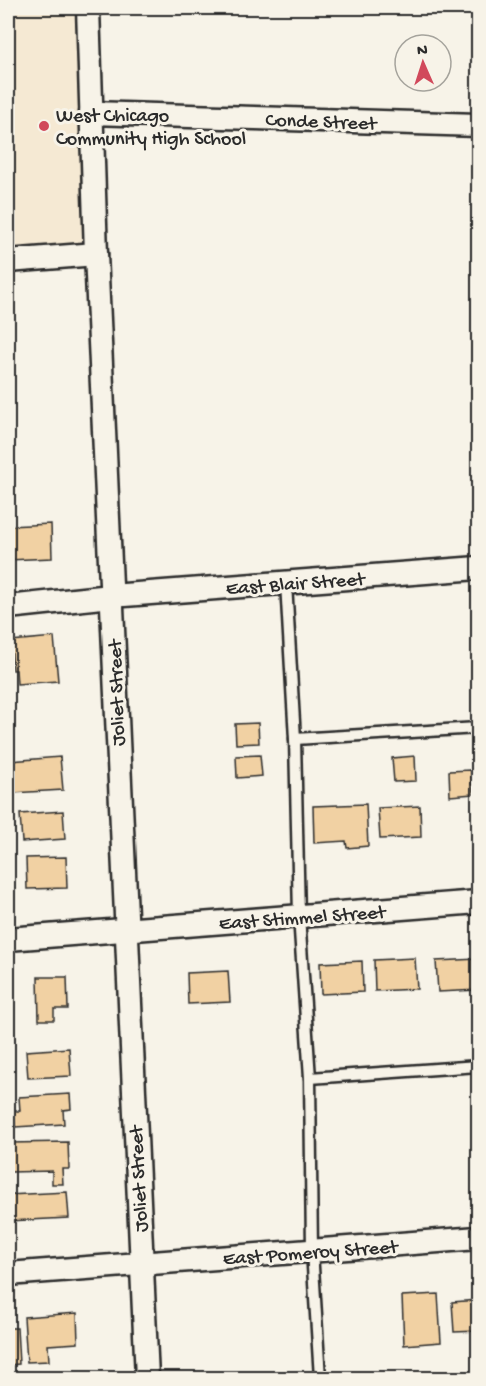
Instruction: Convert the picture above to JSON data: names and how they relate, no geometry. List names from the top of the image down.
{
  "streets": {
    "street": [
      "Conde Street",
      "East Blair Street",
      "Joliet Street",
      "East Stimmel Street",
      "East Pomeroy Street"
    ]
  },
  "crossings": [
    ["Conde Street", "Joliet Street"],
    ["East Blair Street", "Joliet Street"],
    ["Joliet Street", "East Stimmel Street"],
    ["Joliet Street", "East Pomeroy Street"]
  ],
  "places": ["West Chicago Community High School"],
  "north": "top"
}
